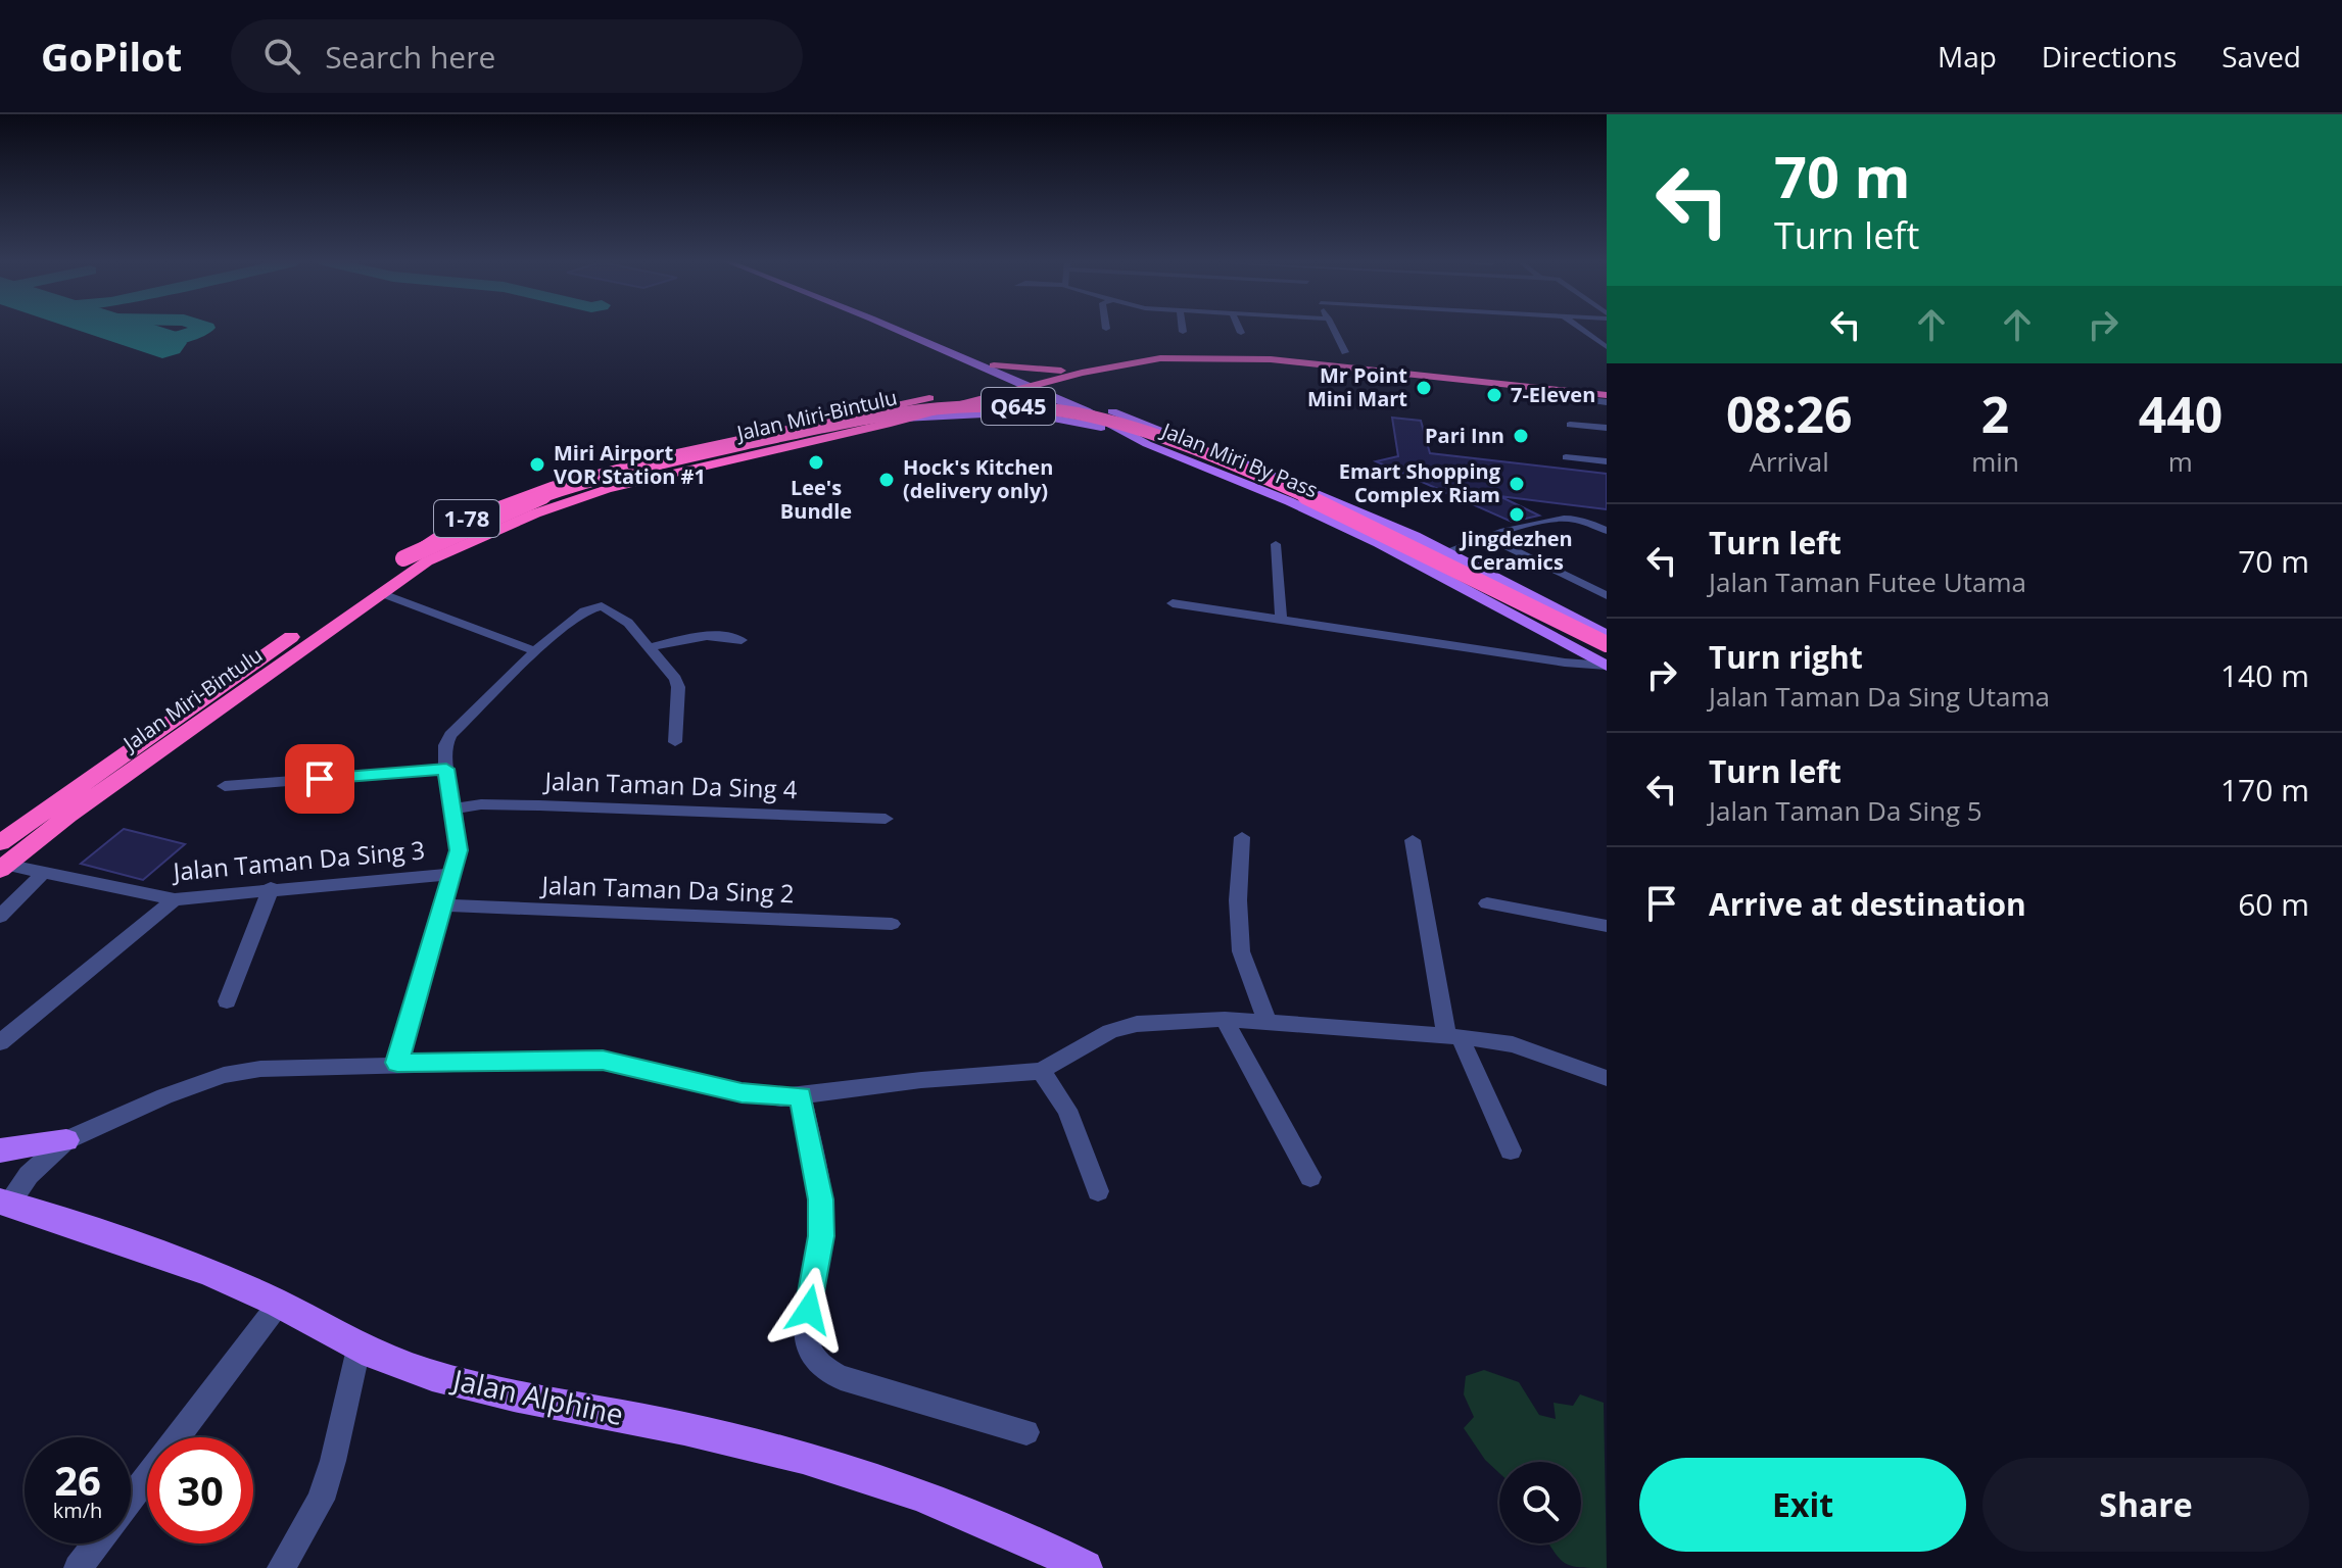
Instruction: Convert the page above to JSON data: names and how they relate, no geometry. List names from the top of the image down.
{
  "streets": {
    "highway": ["Q645", "Jalan Miri-Bintulu", "1-78"],
    "main road": ["Jalan Miri By Pass", "Jalan Alphine"],
    "street": ["Jalan Taman Da Sing 4", "Jalan Taman Da Sing 3", "Jalan Taman Da Sing 2"]
  },
  "crossings": [
    ["Q645", "Jalan Miri-Bintulu"],
    ["Jalan Miri-Bintulu", "Jalan Miri By Pass"],
    ["Jalan Miri-Bintulu", "Jalan Taman Da Sing 3"]
  ],
  "places": [
    "Mr Point Mini Mart",
    "7-Eleven",
    "Pari Inn",
    "Lee's Bundle",
    "Miri Airport VOR Station #1",
    "Hock's Kitchen (delivery only)",
    "Emart Shopping Complex Riam",
    "Jingdezhen Ceramics"
  ],
  "page": {
    "header": "GoPilot",
    "search": "Search here",
    "nav": ["Map", "Directions", "Saved"],
    "turn": ["70 m", "Turn left"],
    "eta": [
      "08:26",
      "Arrival",
      "2",
      "min",
      "440",
      "m"
    ],
    "list": [
      {
        "name": "Turn left",
        "note": "Jalan Taman Futee Utama",
        "value": "70 m"
      },
      {
        "name": "Turn right",
        "note": "Jalan Taman Da Sing Utama",
        "value": "140 m"
      },
      {
        "name": "Turn left",
        "note": "Jalan Taman Da Sing 5",
        "value": "170 m"
      },
      {
        "name": "Arrive at destination",
        "value": "60 m"
      }
    ],
    "speed": "26 km/h",
    "limit": "30",
    "buttons": ["Exit", "Share"]
  }
}
